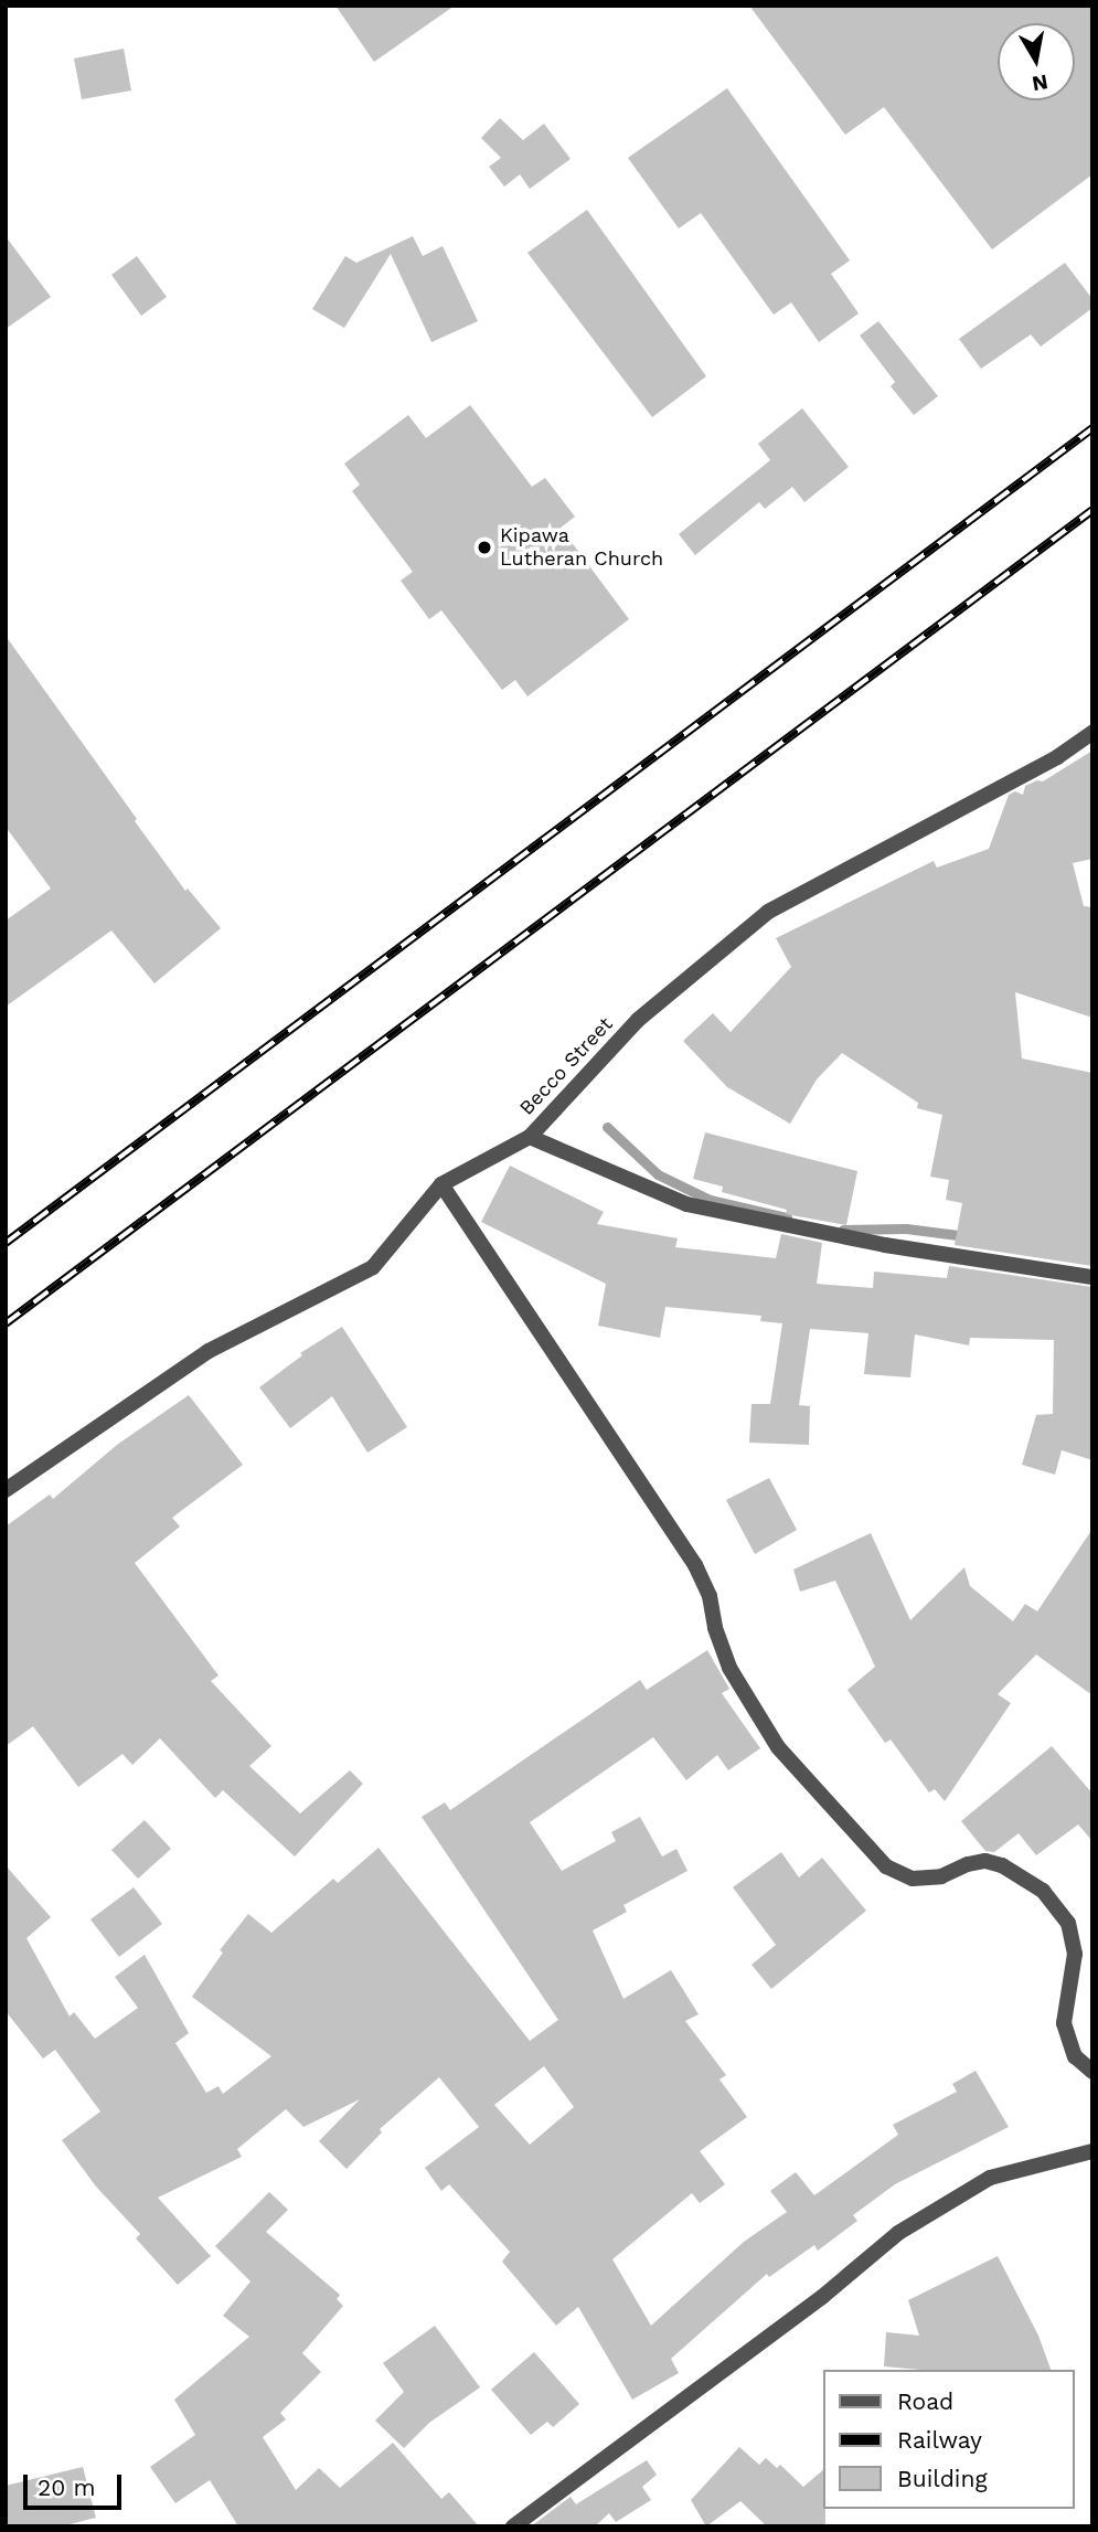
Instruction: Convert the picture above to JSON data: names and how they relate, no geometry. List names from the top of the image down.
{
  "streets": {
    "street": ["Becco Street"]
  },
  "places": ["Kipawa Lutheran Church"],
  "legend": ["Road", "Railway", "Building"],
  "scale_bar": "20 m",
  "north": "bottom"
}
